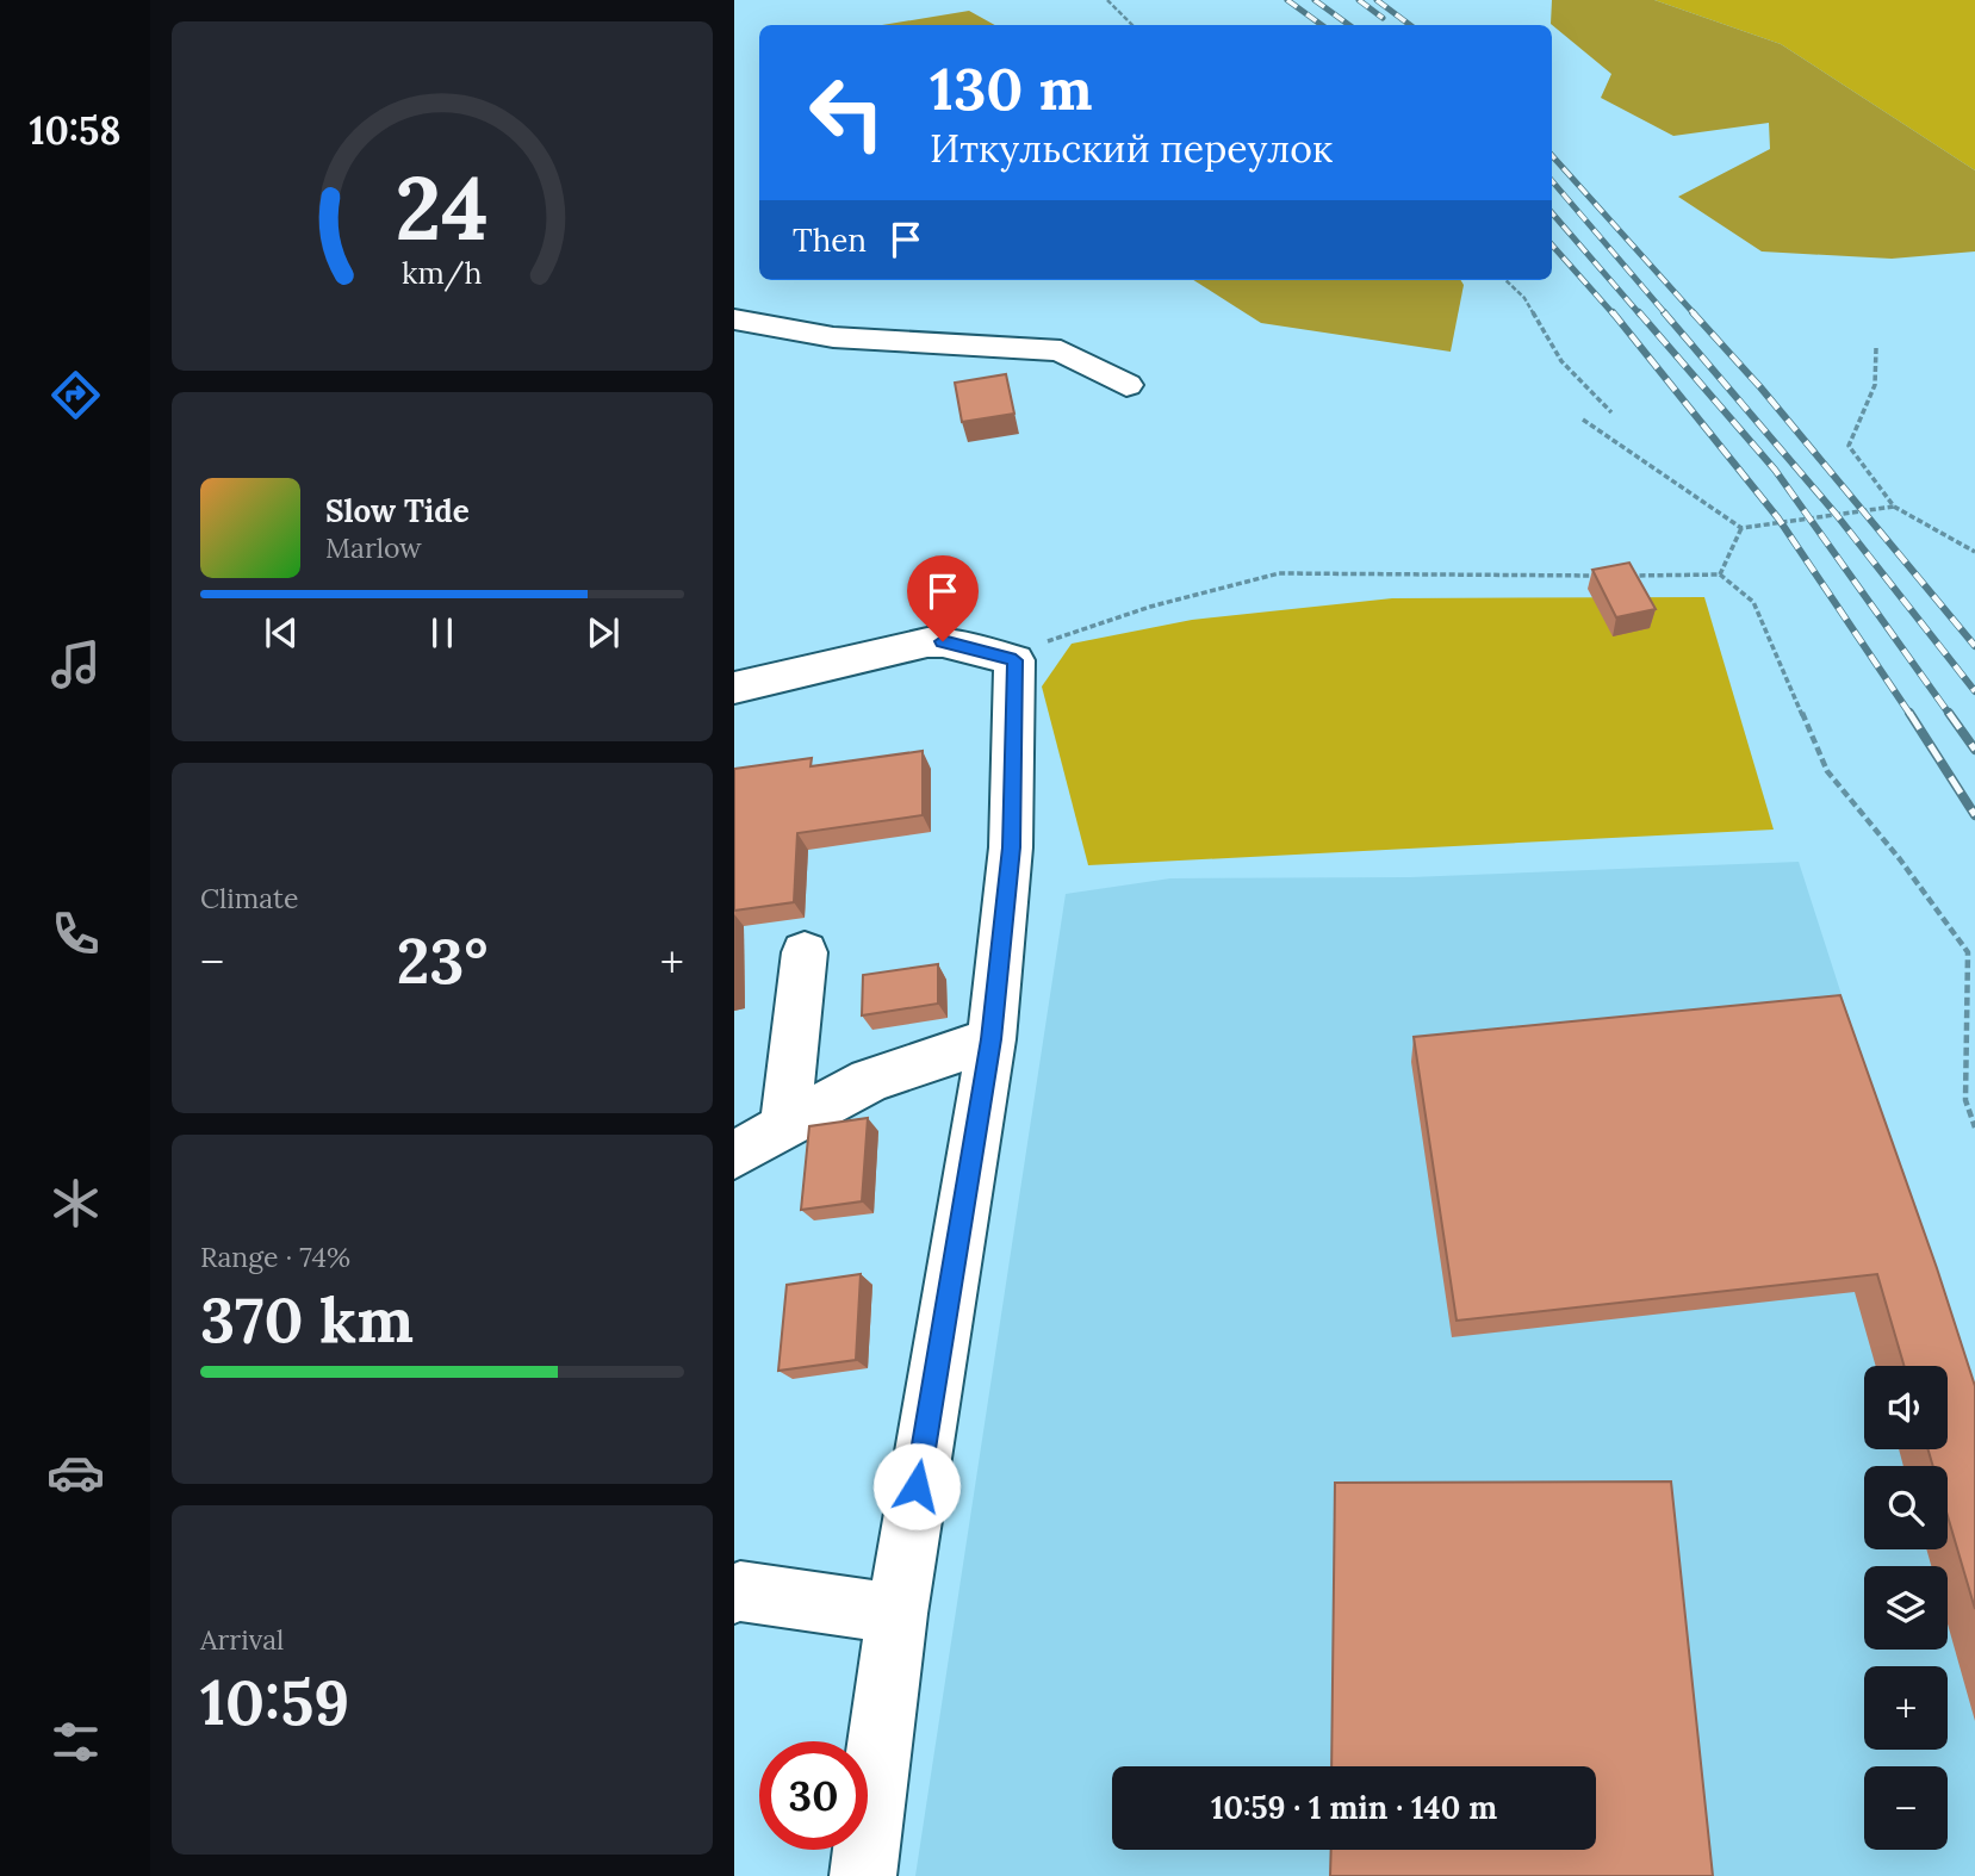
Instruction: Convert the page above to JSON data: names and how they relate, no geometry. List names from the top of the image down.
{
  "page": {
    "tabs": "10:58",
    "turn": ["130 m", "Иткульский переулок"],
    "then": "Then",
    "song": ["Slow Tide", "Marlow"],
    "tile": [
      "Climate",
      ["Range · 74%", "370 km"],
      ["Arrival", "10:59"]
    ],
    "heat": ["−", "23°", "+"],
    "map_buttons": ["+", "−"],
    "limit": "30",
    "trip": "10:59 · 1 min · 140 m",
    "gauge": ["24", "km/h"]
  }
}
